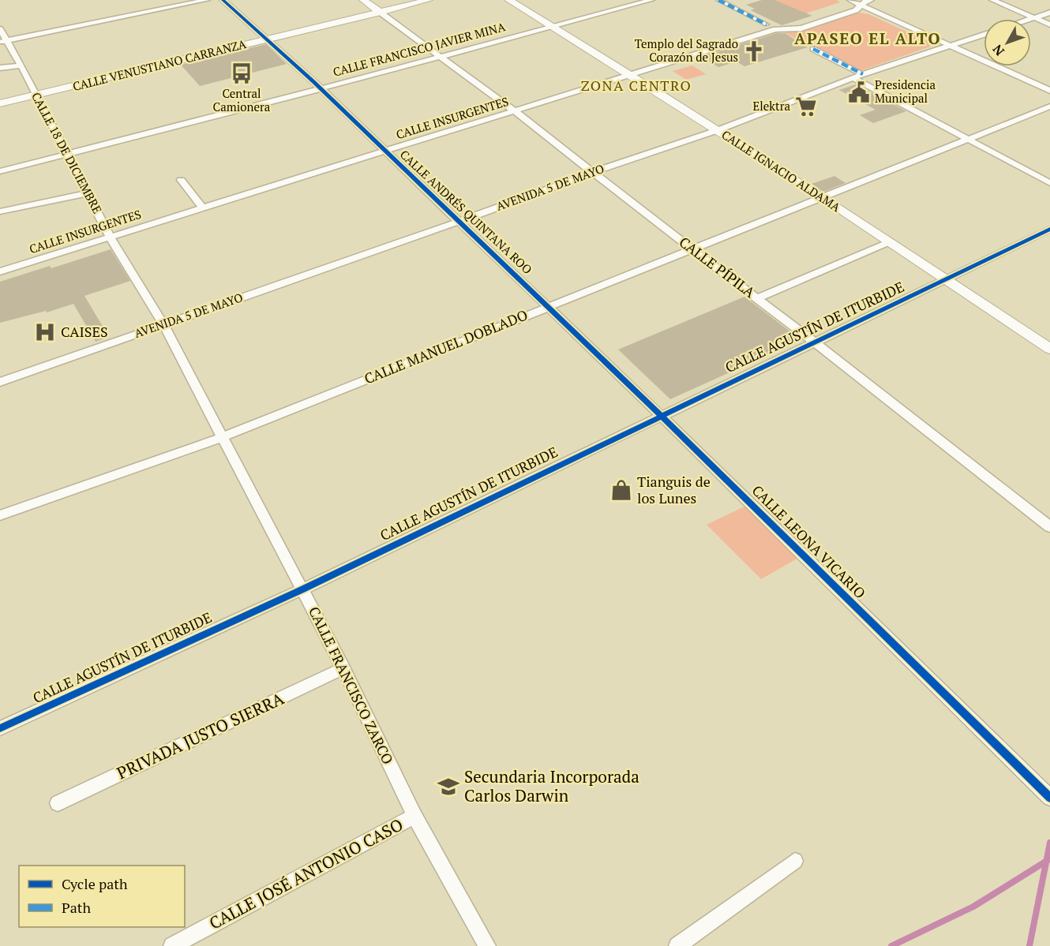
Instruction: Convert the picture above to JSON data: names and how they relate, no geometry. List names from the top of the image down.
{
  "streets": {
    "street": [
      "CALLE FRANCISCO JAVIER MINA",
      "CALLE VENUSTIANO CARRANZA",
      "CALLE INSURGENTES",
      "CALLE 18 DE DICIEMBRE",
      "CALLE IGNACIO ALDAMA",
      "AVENIDA 5 DE MAYO",
      "CALLE ANDRÉS QUINTANA ROO",
      "CALLE PÍPILA",
      "CALLE AGUSTÍN DE ITURBIDE",
      "CALLE MANUEL DOBLADO",
      "CALLE LEONA VICARIO",
      "CALLE FRANCISCO ZARCO",
      "PRIVADA JUSTO SIERRA",
      "CALLE JOSÉ ANTONIO CASO"
    ]
  },
  "crossings": [
    ["CALLE FRANCISCO JAVIER MINA", "CALLE 18 DE DICIEMBRE"],
    ["CALLE FRANCISCO JAVIER MINA", "CALLE IGNACIO ALDAMA"],
    ["CALLE FRANCISCO JAVIER MINA", "CALLE ANDRÉS QUINTANA ROO"],
    ["CALLE FRANCISCO JAVIER MINA", "CALLE PÍPILA"],
    ["CALLE VENUSTIANO CARRANZA", "CALLE 18 DE DICIEMBRE"],
    ["CALLE VENUSTIANO CARRANZA", "CALLE ANDRÉS QUINTANA ROO"],
    ["CALLE VENUSTIANO CARRANZA", "CALLE PÍPILA"],
    ["CALLE INSURGENTES", "CALLE 18 DE DICIEMBRE"],
    ["CALLE INSURGENTES", "CALLE IGNACIO ALDAMA"],
    ["CALLE INSURGENTES", "CALLE ANDRÉS QUINTANA ROO"],
    ["CALLE INSURGENTES", "CALLE PÍPILA"],
    ["CALLE 18 DE DICIEMBRE", "AVENIDA 5 DE MAYO"],
    ["CALLE 18 DE DICIEMBRE", "CALLE FRANCISCO ZARCO"],
    ["CALLE IGNACIO ALDAMA", "AVENIDA 5 DE MAYO"],
    ["CALLE IGNACIO ALDAMA", "CALLE AGUSTÍN DE ITURBIDE"],
    ["CALLE IGNACIO ALDAMA", "CALLE MANUEL DOBLADO"],
    ["AVENIDA 5 DE MAYO", "CALLE ANDRÉS QUINTANA ROO"],
    ["AVENIDA 5 DE MAYO", "CALLE PÍPILA"],
    ["AVENIDA 5 DE MAYO", "CALLE FRANCISCO ZARCO"],
    ["CALLE ANDRÉS QUINTANA ROO", "CALLE MANUEL DOBLADO"],
    ["CALLE ANDRÉS QUINTANA ROO", "CALLE LEONA VICARIO"],
    ["CALLE PÍPILA", "CALLE AGUSTÍN DE ITURBIDE"],
    ["CALLE PÍPILA", "CALLE MANUEL DOBLADO"],
    ["CALLE AGUSTÍN DE ITURBIDE", "CALLE LEONA VICARIO"],
    ["CALLE AGUSTÍN DE ITURBIDE", "CALLE FRANCISCO ZARCO"],
    ["CALLE MANUEL DOBLADO", "CALLE LEONA VICARIO"],
    ["CALLE MANUEL DOBLADO", "CALLE FRANCISCO ZARCO"],
    ["CALLE FRANCISCO ZARCO", "PRIVADA JUSTO SIERRA"],
    ["CALLE FRANCISCO ZARCO", "CALLE JOSÉ ANTONIO CASO"]
  ],
  "districts": ["APASEO EL ALTO", "ZONA CENTRO"],
  "places": {
    "church": ["Templo del Sagrado Corazón de Jesus"],
    "bus stop": ["Central Camionera"],
    "public building": ["Presidencia Municipal"],
    "supermarket": ["Elektra"],
    "hospital": ["CAISES"],
    "shop": ["Tianguis de los Lunes"],
    "school or university": ["Secundaria Incorporada Carlos Darwin"]
  },
  "legend": ["Cycle path", "Path"],
  "north": "bottom left"
}
